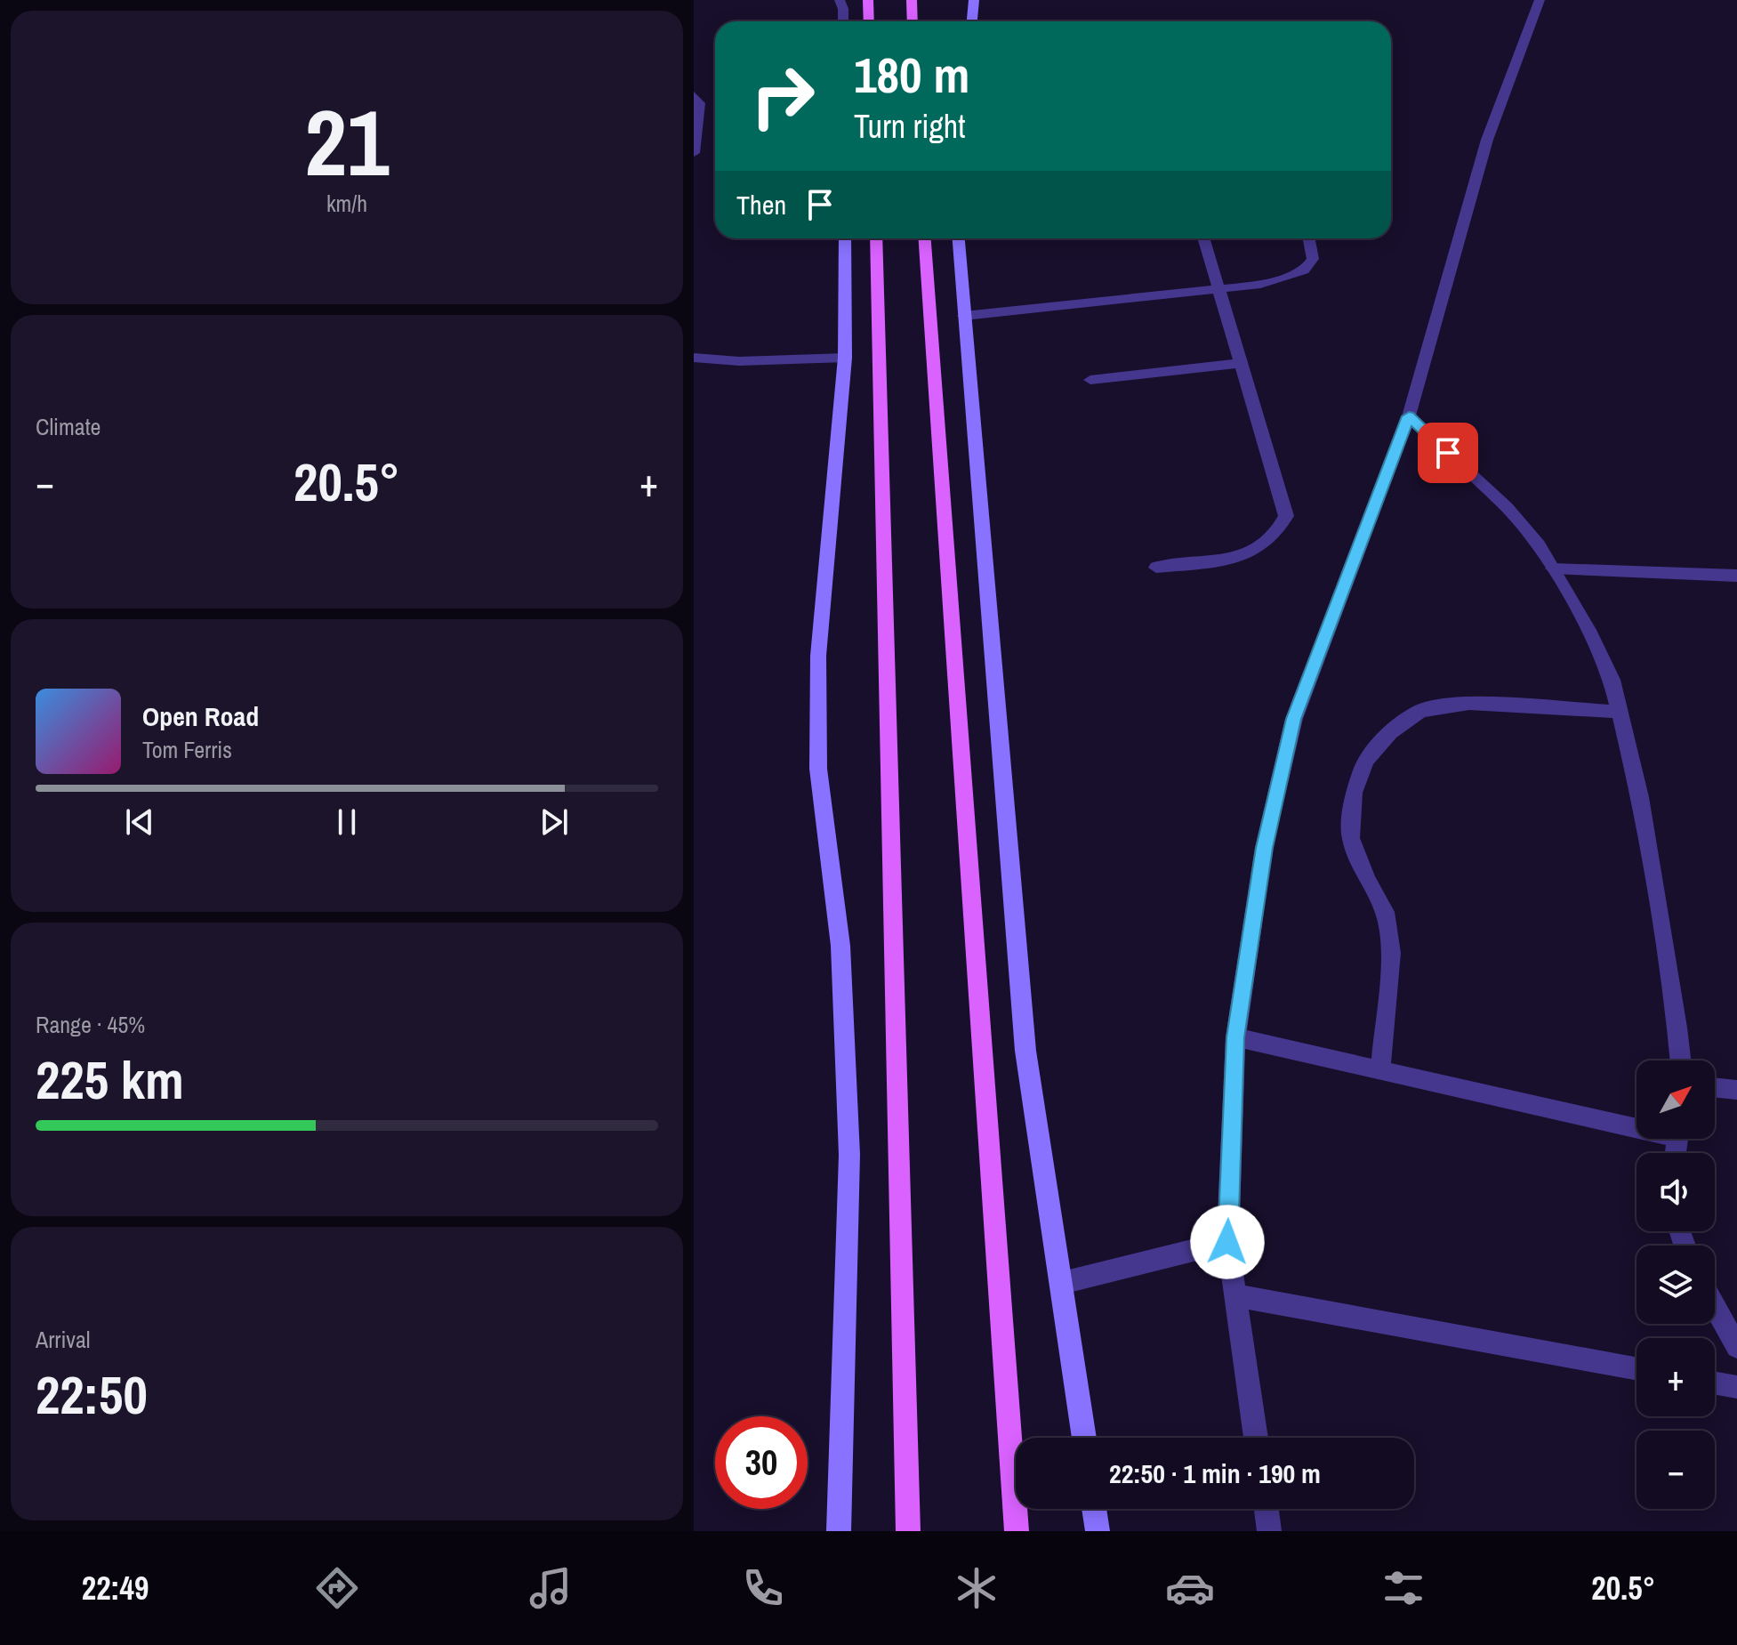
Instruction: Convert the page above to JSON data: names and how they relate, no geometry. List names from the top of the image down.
{
  "north": "top right",
  "page": {
    "tile": [
      ["21", "km/h"],
      "Climate",
      ["Range · 45%", "225 km"],
      ["Arrival", "22:50"]
    ],
    "turn": ["180 m", "Turn right"],
    "then": "Then",
    "heat": ["−", "20.5°", "+"],
    "song": ["Open Road", "Tom Ferris"],
    "map_buttons": ["+", "−"],
    "limit": "30",
    "trip": "22:50 · 1 min · 190 m",
    "tabs": ["22:49", "20.5°"]
  }
}
